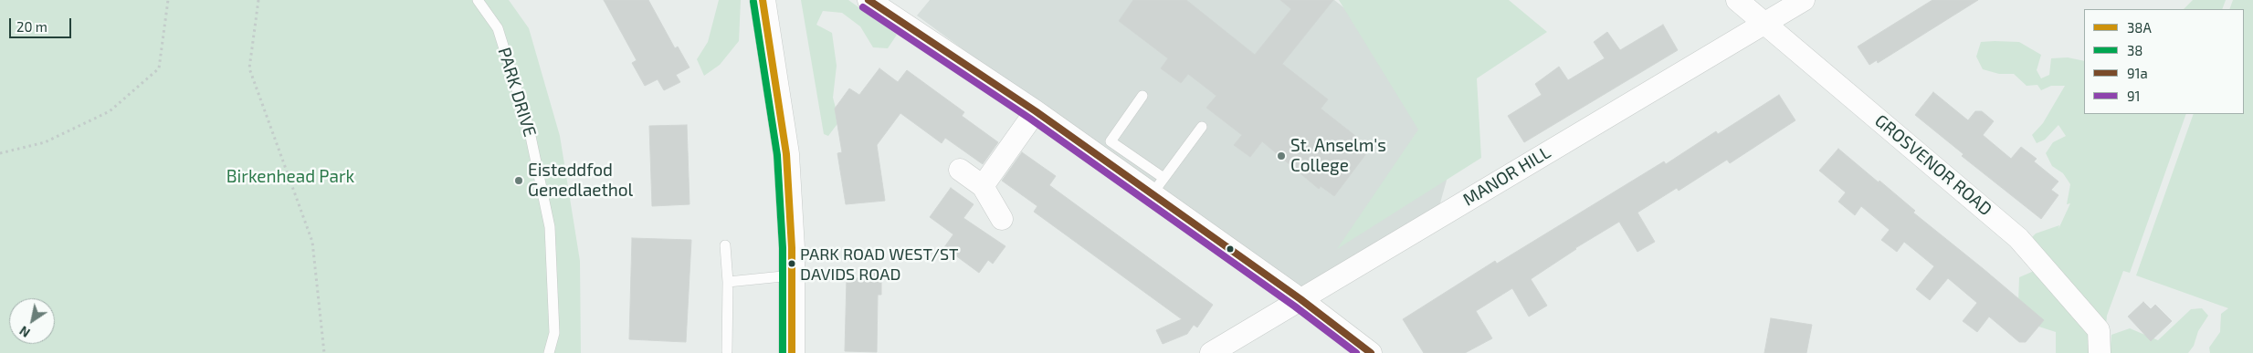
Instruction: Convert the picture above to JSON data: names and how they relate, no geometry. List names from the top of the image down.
{
  "streets": {
    "street": ["GROSVENOR ROAD", "MANOR HILL"],
    "lane": ["PARK DRIVE"]
  },
  "crossings": [
    ["GROSVENOR ROAD", "MANOR HILL"]
  ],
  "parks": ["Birkenhead Park"],
  "places": ["St. Anselm's College", "Eisteddfod Genedlaethol", "PARK ROAD WEST/ST DAVIDS ROAD"],
  "lines": [
    "transit line 38A",
    "transit line 91a",
    "transit line 38",
    "transit line 91"
  ],
  "legend": [
    "38A",
    "38",
    "91a",
    "91"
  ],
  "scale_bar": "20 m",
  "north": "bottom left"
}
